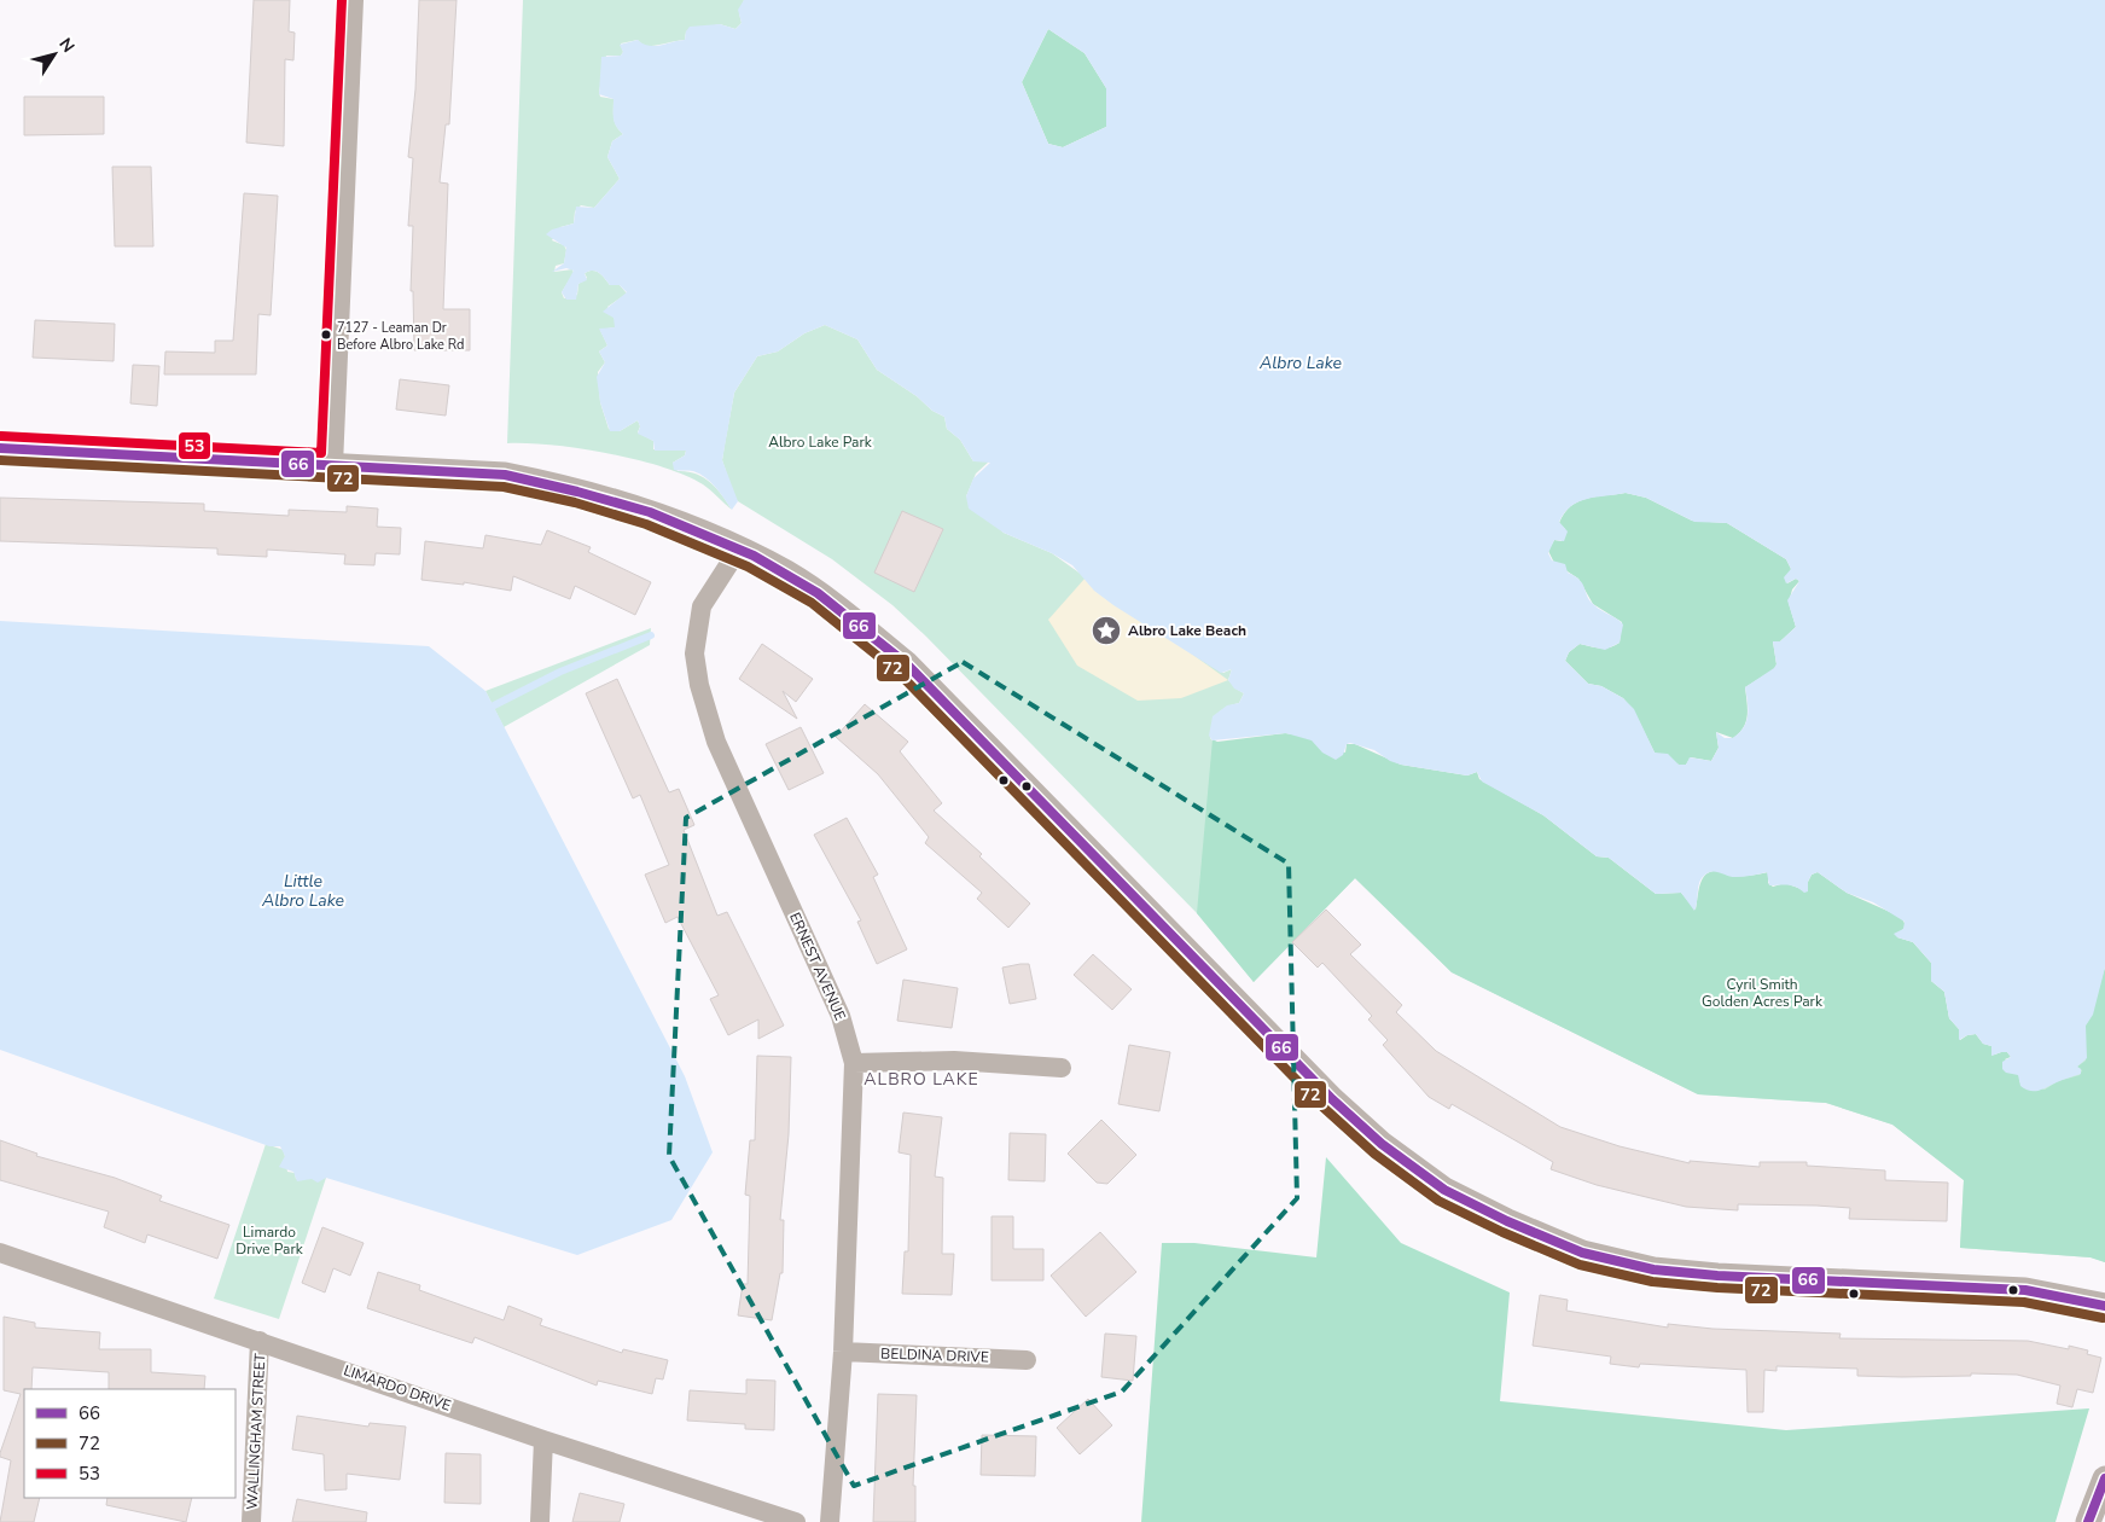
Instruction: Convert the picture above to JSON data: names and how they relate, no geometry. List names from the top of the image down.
{
  "streets": {
    "street": [
      "ERNEST AVENUE",
      "BELDINA DRIVE",
      "LIMARDO DRIVE",
      "WALLINGHAM STREET"
    ]
  },
  "crossings": [
    ["ERNEST AVENUE", "BELDINA DRIVE"],
    ["LIMARDO DRIVE", "WALLINGHAM STREET"]
  ],
  "districts": ["ALBRO LAKE"],
  "water": ["Albro Lake", "Little Albro Lake"],
  "parks": ["Albro Lake Park", "Cyril Smith Golden Acres Park", "Limardo Drive Park"],
  "places": {
    "other": ["7127 - Leaman Dr Before Albro Lake Rd"],
    "place": ["Albro Lake Beach"]
  },
  "lines": ["transit line 53", "transit line 66", "transit line 72"],
  "legend": ["66", "72", "53"],
  "north": "top right"
}
